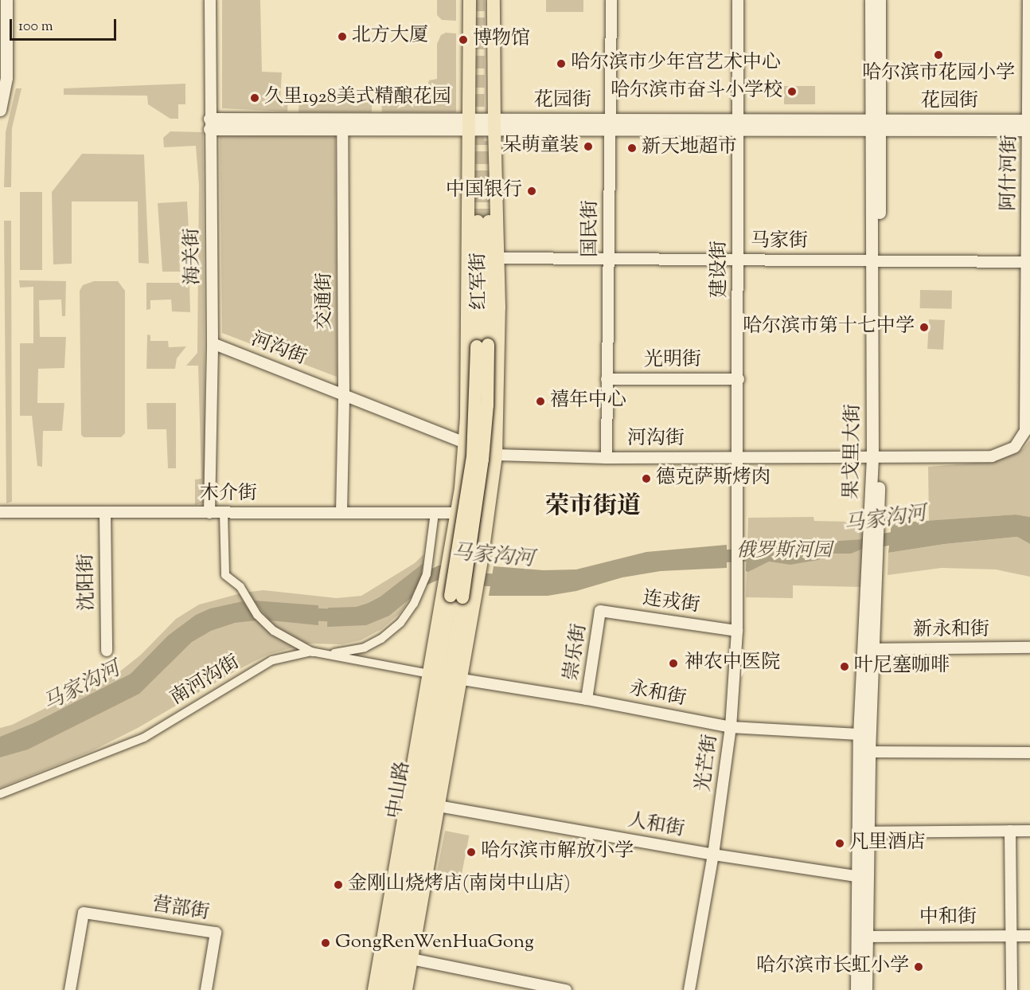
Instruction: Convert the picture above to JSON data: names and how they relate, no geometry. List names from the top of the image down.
{
  "streets": {
    "main road": [
      "花园街",
      "红军街",
      "果戈里大街",
      "中山路"
    ],
    "street": [
      "阿什河街",
      "国民街",
      "马家街",
      "海关街",
      "建设街",
      "交通街",
      "河沟街",
      "光明街",
      "木介街",
      "沈阳街",
      "连戎街",
      "新永和街",
      "崇乐街",
      "南河沟街",
      "永和街",
      "光芒街",
      "人和街",
      "营部街",
      "中和街"
    ]
  },
  "crossings": [
    ["花园街", "阿什河街"],
    ["花园街", "国民街"],
    ["花园街", "海关街"],
    ["花园街", "建设街"],
    ["花园街", "红军街"],
    ["花园街", "交通街"],
    ["花园街", "果戈里大街"],
    ["阿什河街", "马家街"],
    ["阿什河街", "河沟街"],
    ["国民街", "马家街"],
    ["国民街", "河沟街"],
    ["国民街", "光明街"],
    ["马家街", "建设街"],
    ["马家街", "红军街"],
    ["马家街", "果戈里大街"],
    ["海关街", "河沟街"],
    ["海关街", "木介街"],
    ["建设街", "河沟街"],
    ["建设街", "光明街"],
    ["建设街", "光芒街"],
    ["红军街", "河沟街"],
    ["红军街", "木介街"],
    ["红军街", "中山路"],
    ["交通街", "河沟街"],
    ["交通街", "木介街"],
    ["河沟街", "果戈里大街"],
    ["果戈里大街", "新永和街"],
    ["果戈里大街", "永和街"],
    ["果戈里大街", "人和街"],
    ["果戈里大街", "中和街"],
    ["木介街", "沈阳街"],
    ["连戎街", "崇乐街"],
    ["连戎街", "光芒街"],
    ["崇乐街", "永和街"],
    ["南河沟街", "永和街"],
    ["南河沟街", "中山路"],
    ["永和街", "光芒街"],
    ["永和街", "中山路"],
    ["光芒街", "人和街"]
  ],
  "districts": ["荣市街道"],
  "water": ["马家沟河"],
  "parks": ["俄罗斯河园"],
  "places": [
    "北方大厦",
    "博物馆",
    "哈尔滨市花园小学",
    "哈尔滨市少年宫艺术中心",
    "哈尔滨市奋斗小学校",
    "久里1928美式精酿花园",
    "呆萌童装",
    "新天地超市",
    "中国银行",
    "哈尔滨市第十七中学",
    "禧年中心",
    "德克萨斯烤肉",
    "神农中医院",
    "叶尼塞咖啡",
    "凡里酒店",
    "哈尔滨市解放小学",
    "金刚山烧烤店(南岗中山店)",
    "GongRenWenHuaGong",
    "哈尔滨市长虹小学"
  ],
  "scale_bar": "100 m"
}
